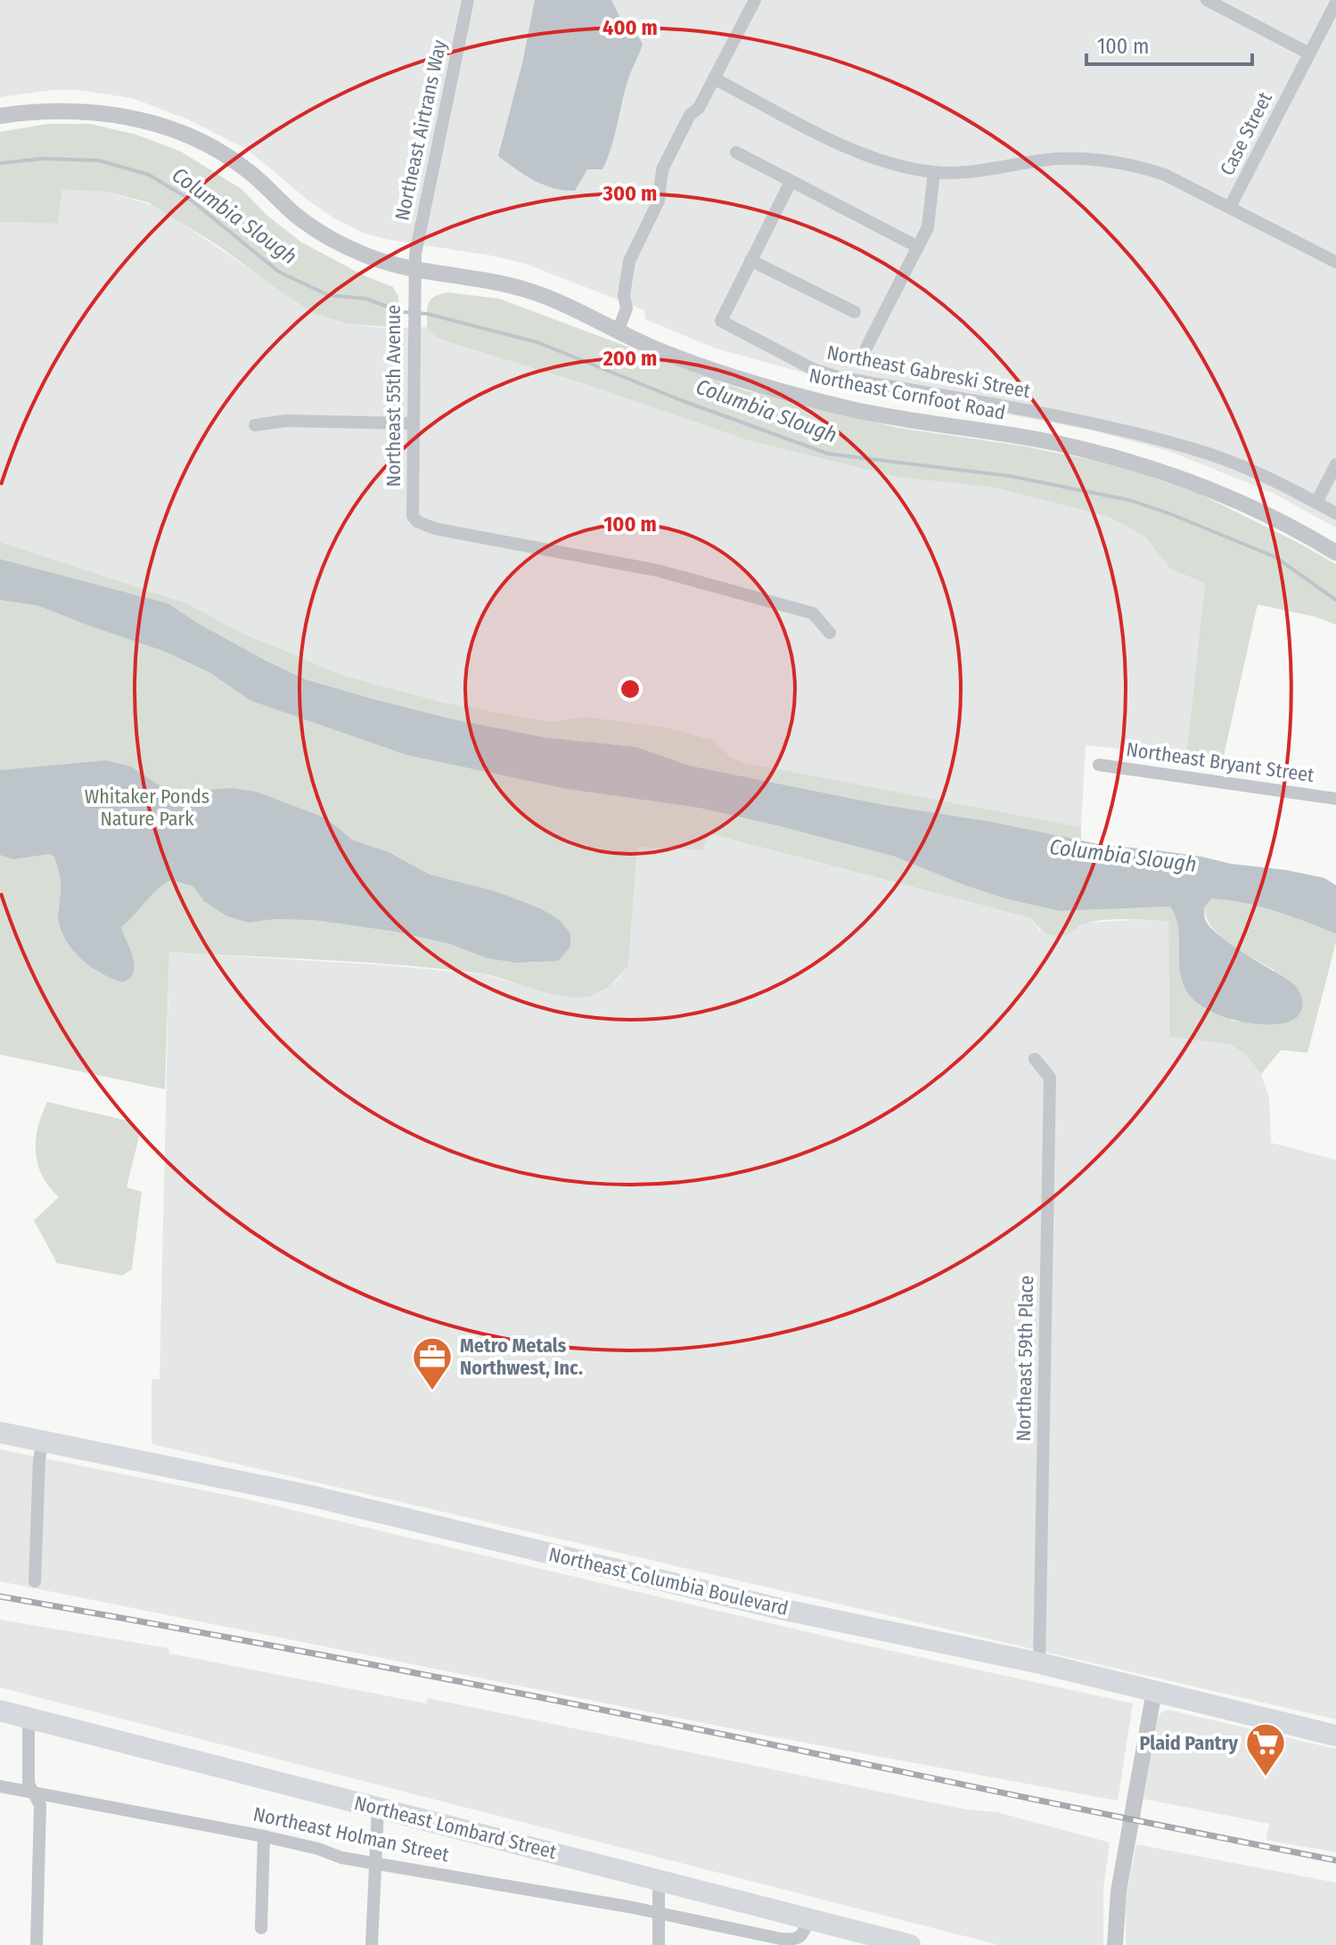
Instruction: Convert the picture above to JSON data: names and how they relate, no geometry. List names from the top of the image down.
{
  "streets": {
    "main road": ["Northeast Columbia Boulevard", "Northeast Lombard Street"],
    "street": [
      "Northeast Airtrans Way",
      "Case Street",
      "Northeast Gabreski Street",
      "Northeast Cornfoot Road",
      "Northeast 55th Avenue",
      "Northeast Bryant Street",
      "Northeast 59th Place",
      "Northeast Holman Street"
    ]
  },
  "crossings": [
    ["Northeast Airtrans Way", "Northeast Cornfoot Road"],
    ["Northeast Airtrans Way", "Northeast 55th Avenue"],
    ["Northeast Cornfoot Road", "Northeast 55th Avenue"],
    ["Northeast 59th Place", "Northeast Columbia Boulevard"],
    ["Northeast Lombard Street", "Northeast Holman Street"]
  ],
  "water": ["Columbia Slough"],
  "parks": ["Whitaker Ponds Nature Park"],
  "places": {
    "office": ["Metro Metals Northwest, Inc."],
    "supermarket": ["Plaid Pantry"]
  },
  "scale_bar": "100 m",
  "rings": [
    "400 m",
    "300 m",
    "200 m",
    "100 m"
  ]
}
